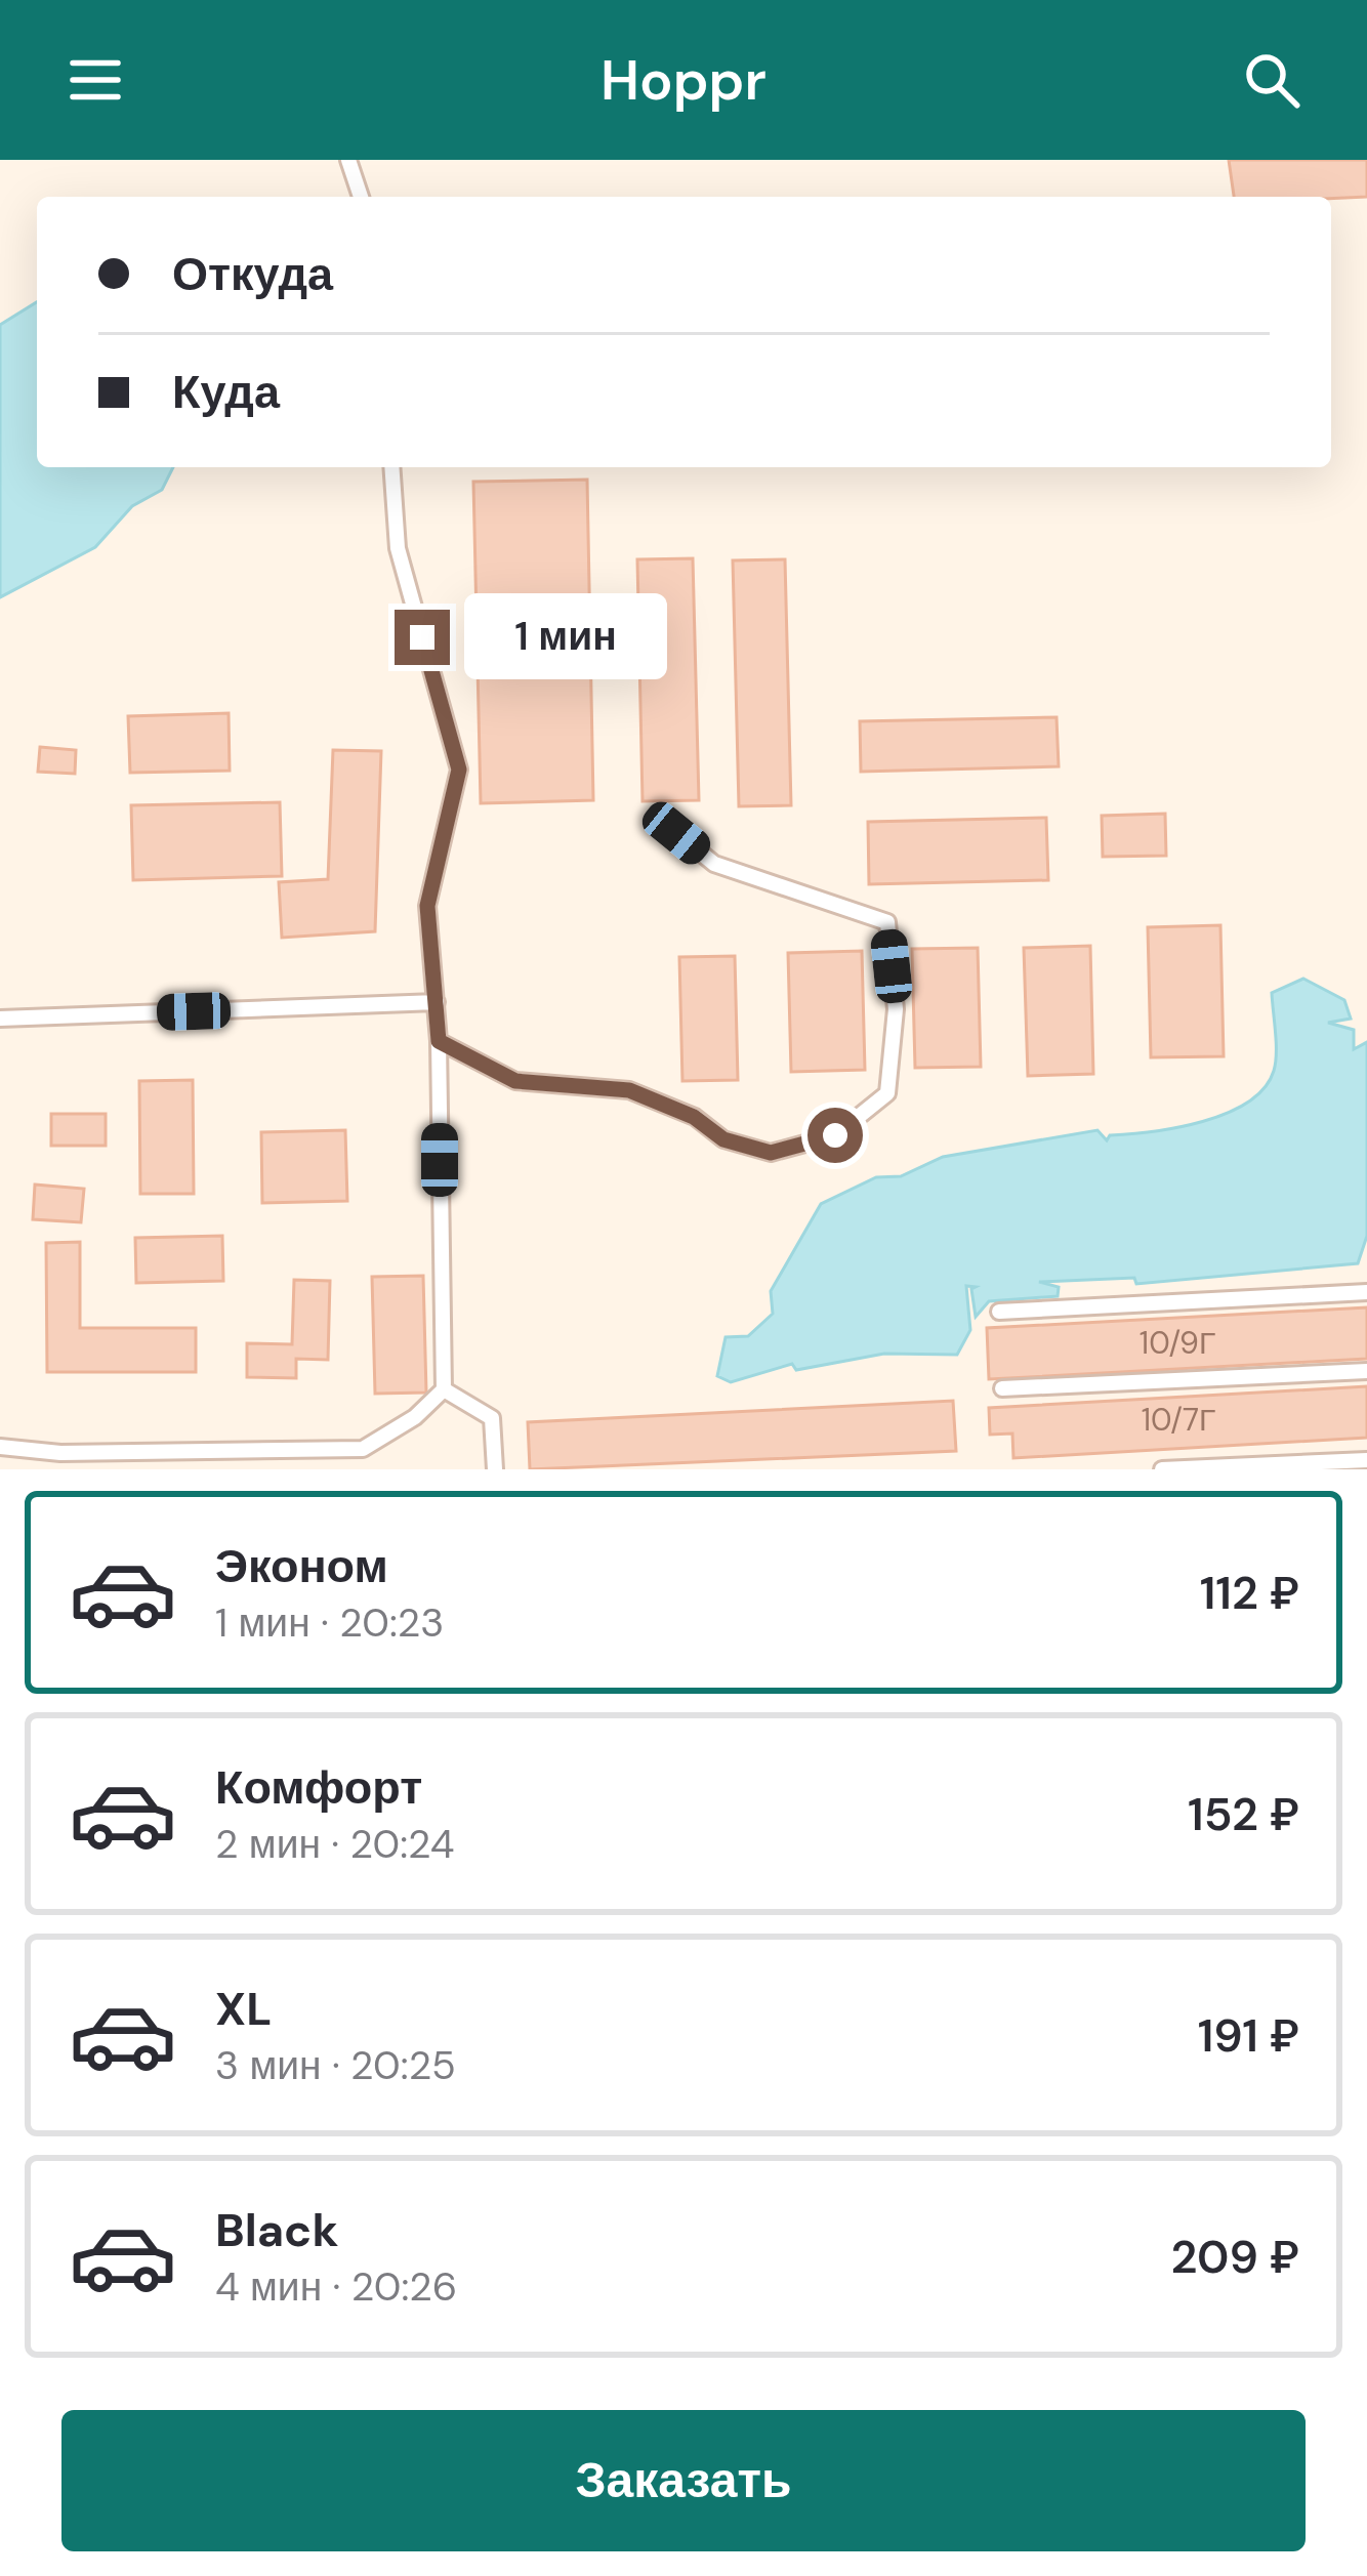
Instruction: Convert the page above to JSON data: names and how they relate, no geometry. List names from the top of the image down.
{
  "house_numbers": ["10/9Г", "10/7Г"],
  "page": {
    "header": "Hoppr",
    "banner": ["Откуда", "Куда"],
    "bubble": "1 мин",
    "list": [
      {
        "name": "Эконом",
        "note": "1 мин · 20:23",
        "value": "112 ₽"
      },
      {
        "name": "Комфорт",
        "note": "2 мин · 20:24",
        "value": "152 ₽"
      },
      {
        "name": "XL",
        "note": "3 мин · 20:25",
        "value": "191 ₽"
      },
      {
        "name": "Black",
        "note": "4 мин · 20:26",
        "value": "209 ₽"
      }
    ],
    "buttons": "Заказать"
  }
}
